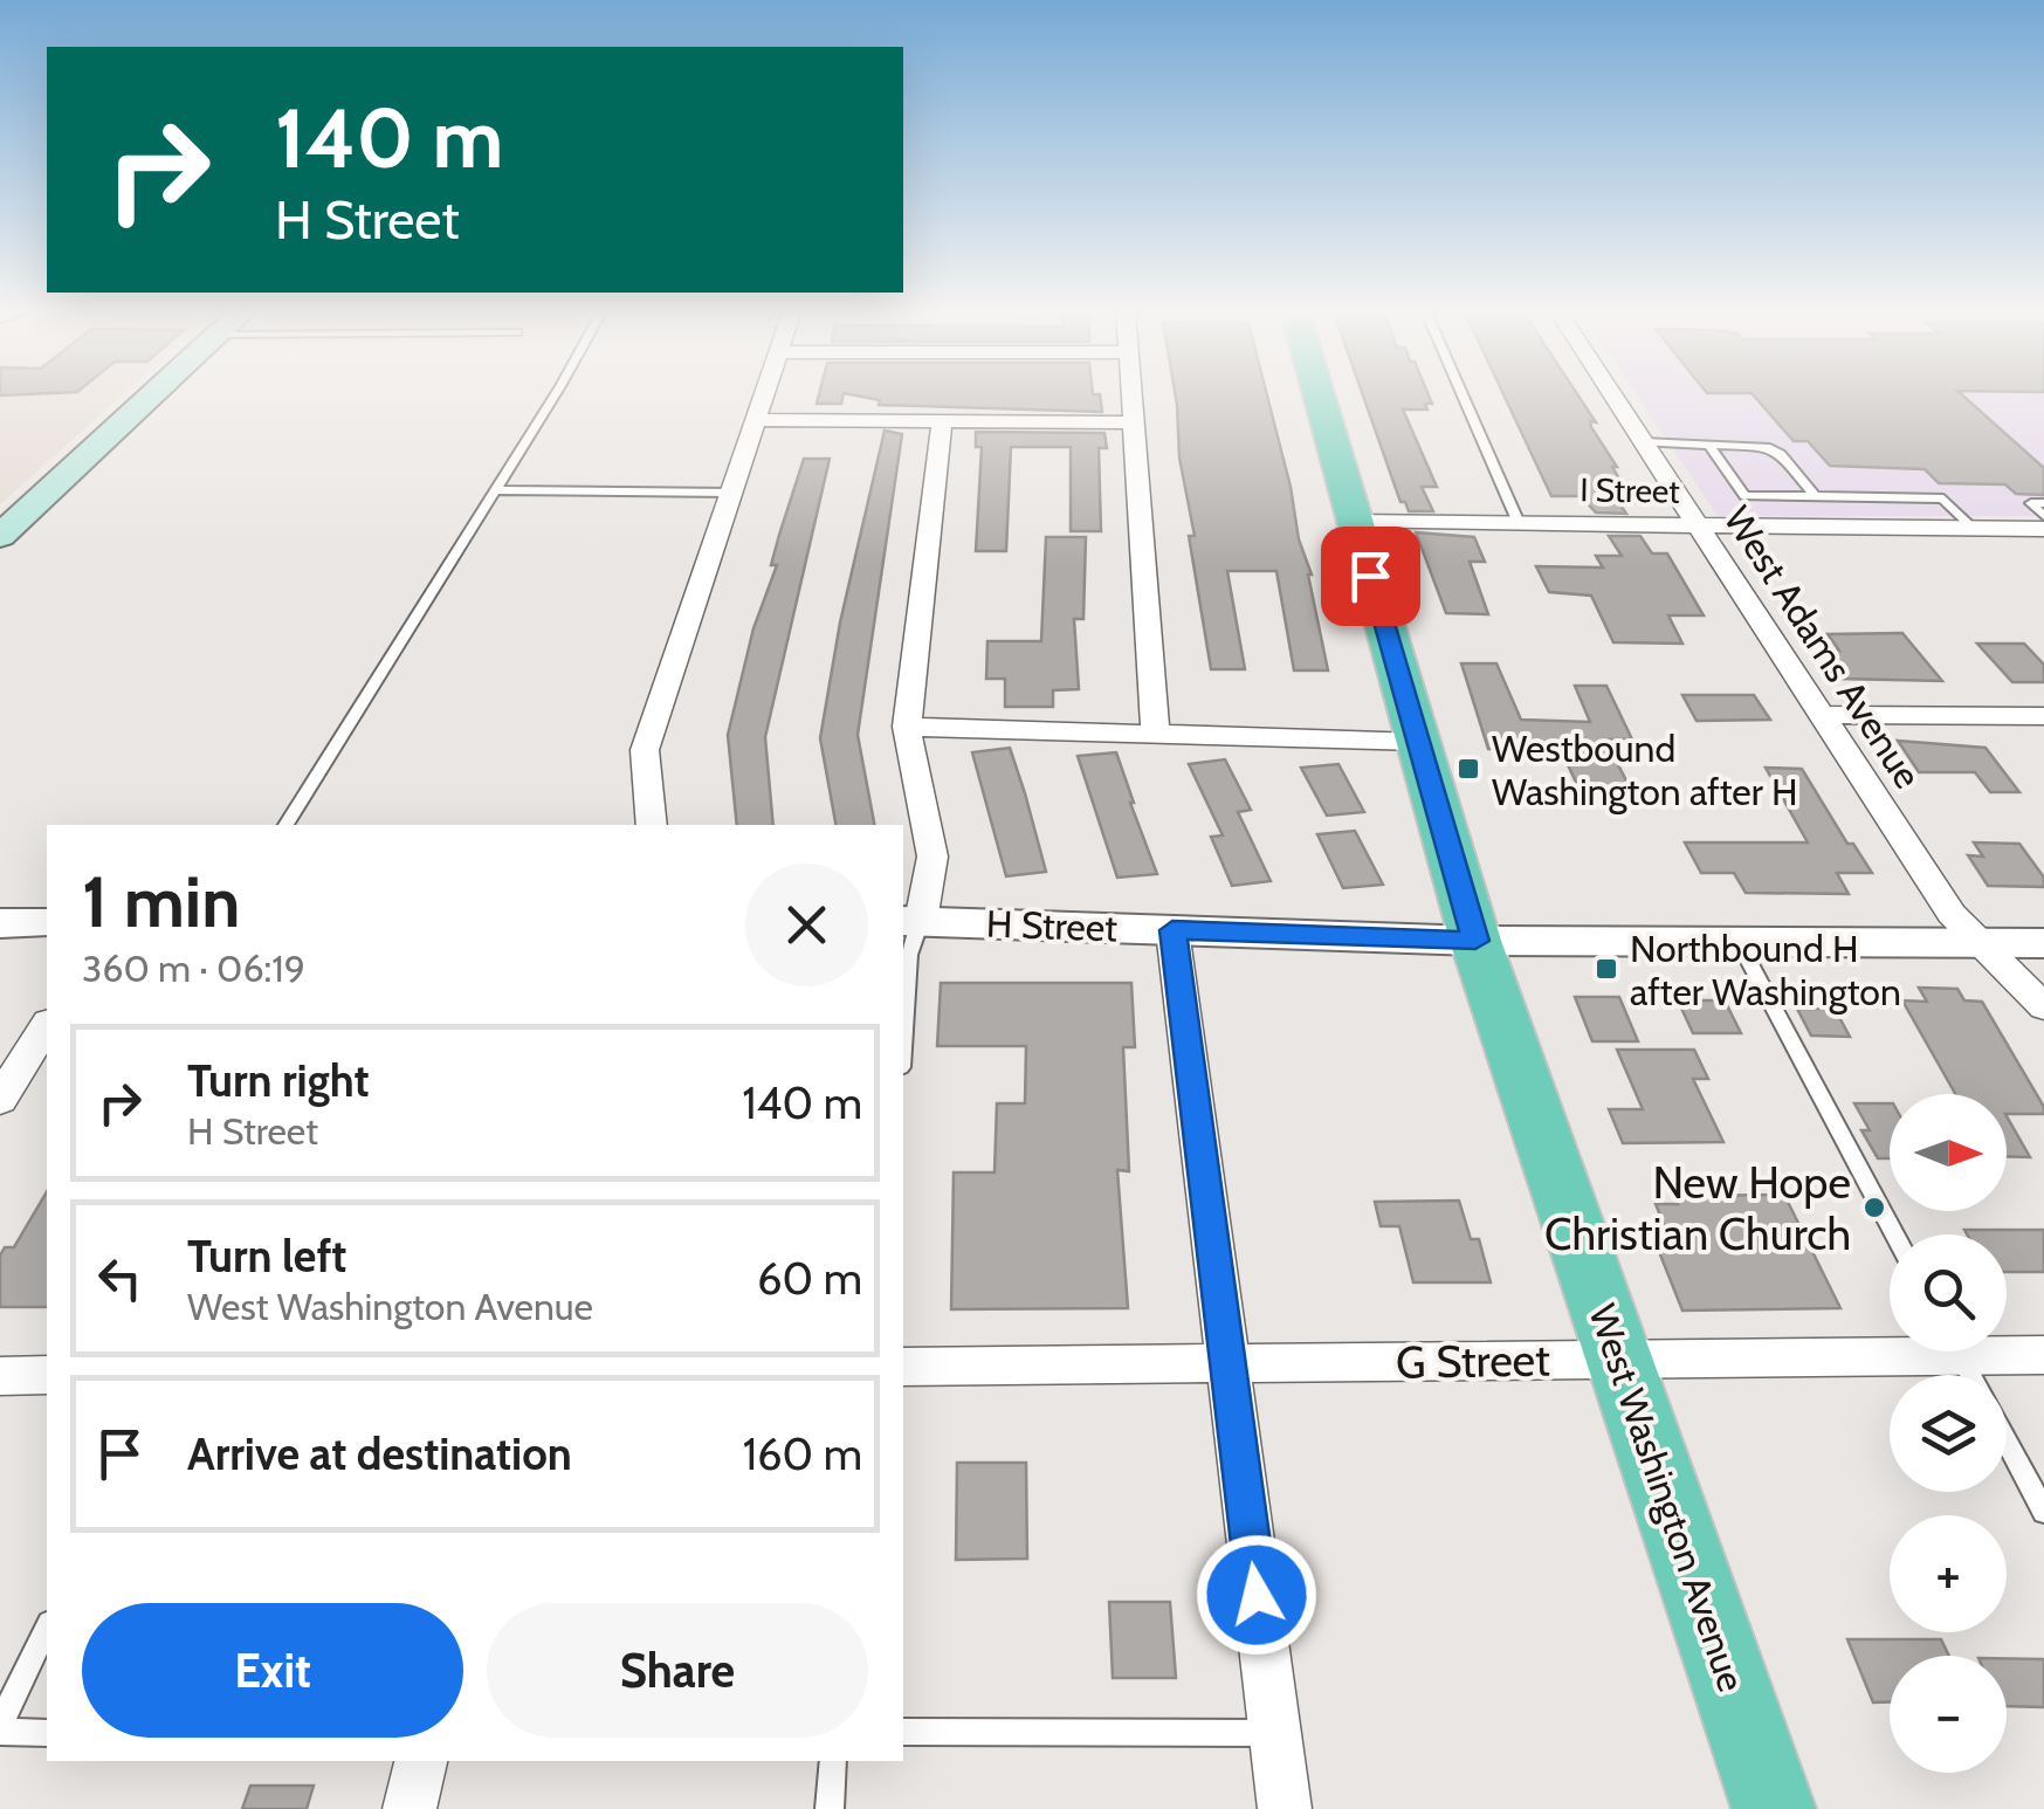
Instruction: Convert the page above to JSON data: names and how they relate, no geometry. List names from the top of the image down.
{
  "streets": {
    "main road": ["West Washington Avenue"],
    "street": [
      "I Street",
      "West Adams Avenue",
      "H Street",
      "G Street"
    ]
  },
  "crossings": [
    ["I Street", "West Adams Avenue"],
    ["I Street", "West Washington Avenue"],
    ["West Adams Avenue", "H Street"],
    ["H Street", "West Washington Avenue"],
    ["G Street", "West Washington Avenue"]
  ],
  "places": {
    "transit": ["Westbound Washington after H", "Northbound H after Washington"],
    "other": ["New Hope Christian Church"]
  },
  "north": "right",
  "page": {
    "turn": ["140 m", "H Street"],
    "heading": ["1 min", "360 m · 06:19"],
    "list": [
      {
        "name": "Turn right",
        "note": "H Street",
        "value": "140 m"
      },
      {
        "name": "Turn left",
        "note": "West Washington Avenue",
        "value": "60 m"
      },
      {
        "name": "Arrive at destination",
        "value": "160 m"
      }
    ],
    "map_buttons": ["+", "−"],
    "buttons": ["Exit", "Share"]
  }
}
